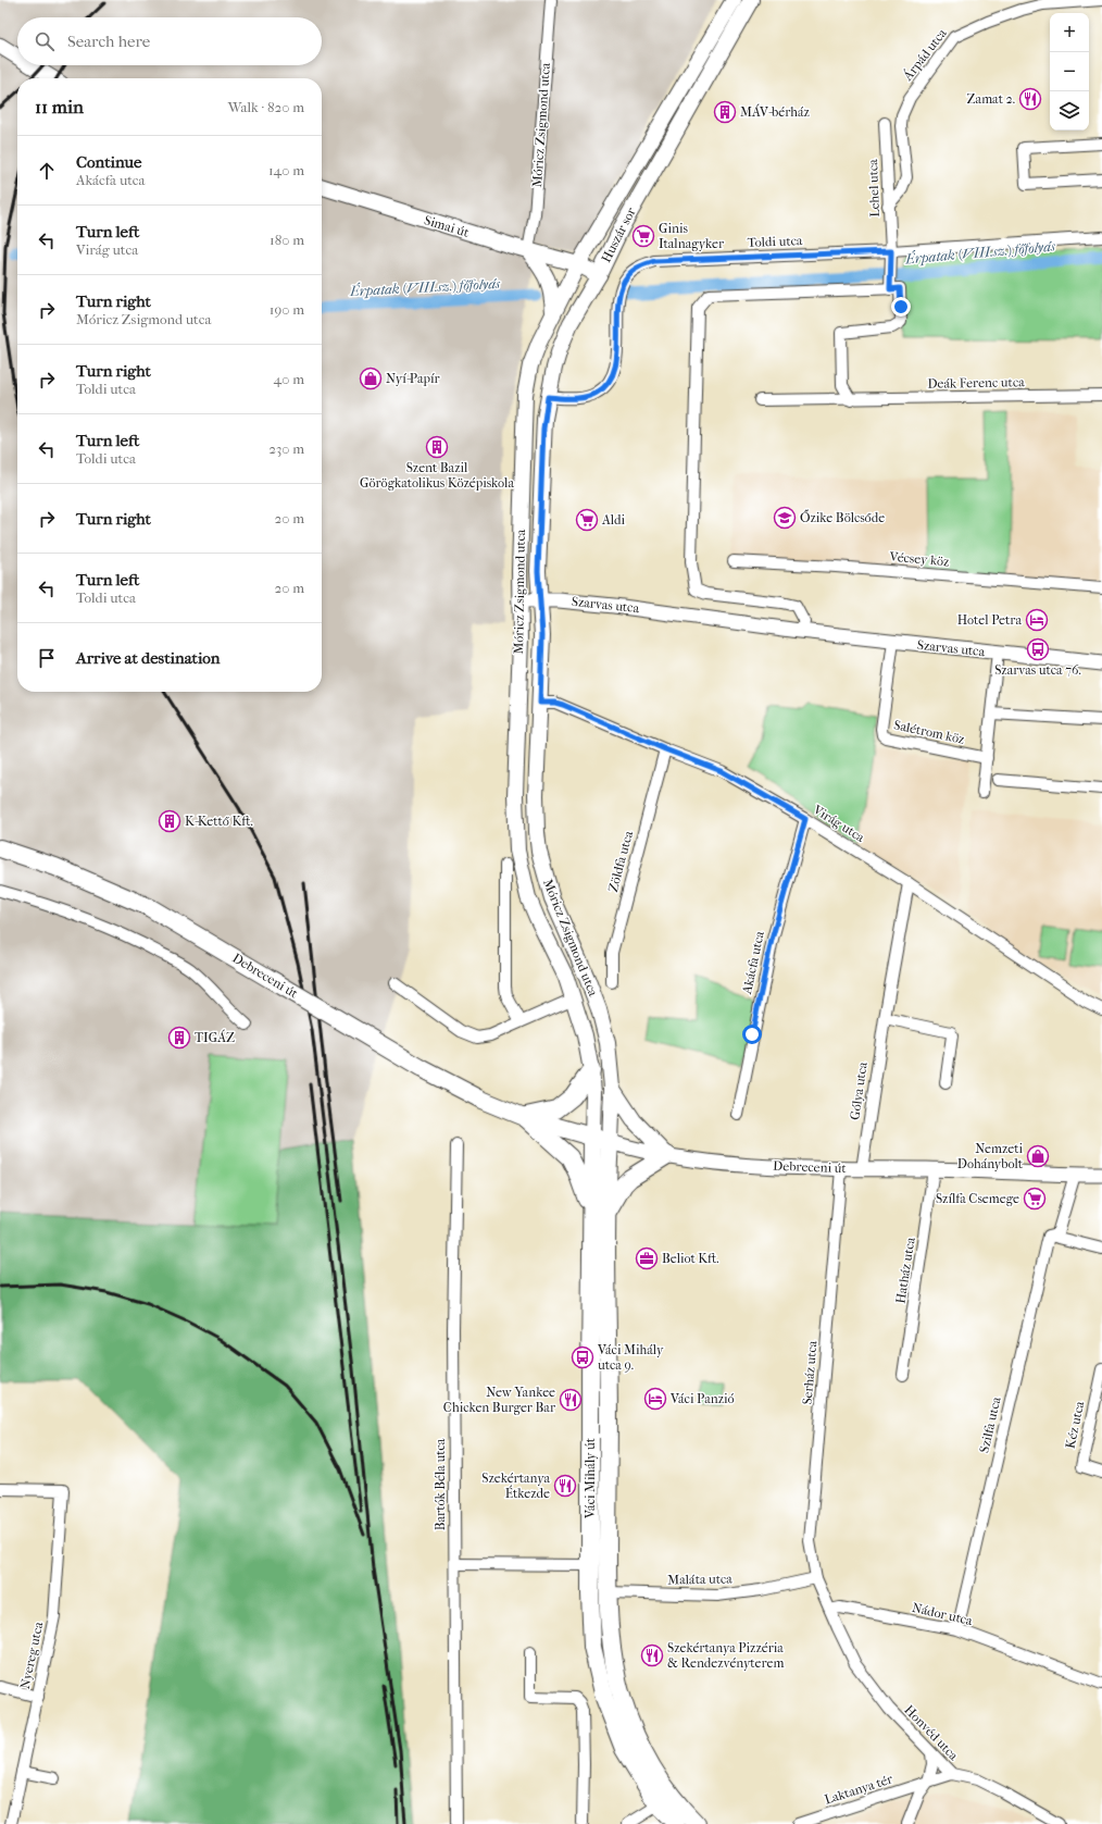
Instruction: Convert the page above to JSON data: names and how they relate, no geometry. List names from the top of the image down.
{
  "streets": {
    "main road": [
      "Móricz Zsigmond utca",
      "Simai út",
      "Huszár sor",
      "Debreceni út",
      "Váci Mihály út"
    ],
    "street": [
      "Árpád utca",
      "Lehel utca",
      "Toldi utca",
      "Deák Ferenc utca",
      "Vécsey köz",
      "Szarvas utca",
      "Salétrom köz",
      "Virág utca",
      "Zöldfa utca",
      "Akácfa utca",
      "Gólya utca",
      "Hatház utca",
      "Serház utca",
      "Szilfa utca",
      "Kéz utca",
      "Bartók Béla utca",
      "Maláta utca",
      "Nádor utca",
      "Nyereg utca",
      "Honvéd utca",
      "Laktanya tér"
    ]
  },
  "crossings": [
    ["Árpád utca", "Lehel utca"],
    ["Móricz Zsigmond utca", "Simai út"],
    ["Móricz Zsigmond utca", "Huszár sor"],
    ["Móricz Zsigmond utca", "Toldi utca"],
    ["Móricz Zsigmond utca", "Szarvas utca"],
    ["Móricz Zsigmond utca", "Virág utca"],
    ["Móricz Zsigmond utca", "Debreceni út"],
    ["Móricz Zsigmond utca", "Váci Mihály út"],
    ["Lehel utca", "Toldi utca"],
    ["Simai út", "Huszár sor"],
    ["Szarvas utca", "Salétrom köz"],
    ["Virág utca", "Zöldfa utca"],
    ["Virág utca", "Akácfa utca"],
    ["Virág utca", "Gólya utca"],
    ["Debreceni út", "Gólya utca"],
    ["Debreceni út", "Hatház utca"],
    ["Debreceni út", "Serház utca"],
    ["Debreceni út", "Szilfa utca"],
    ["Debreceni út", "Váci Mihály út"],
    ["Serház utca", "Maláta utca"],
    ["Szilfa utca", "Nádor utca"],
    ["Váci Mihály út", "Maláta utca"],
    ["Nádor utca", "Honvéd utca"],
    ["Honvéd utca", "Laktanya tér"]
  ],
  "water": ["Érpatak (VIII.sz.) főfolyás"],
  "places": {
    "restaurant": [
      "Zamat 2.",
      "New Yankee Chicken Burger Bar",
      "Szekértanya Étkezde",
      "Szekértanya Pizzéria & Rendezvényterem"
    ],
    "building": [
      "MÁV-bérház",
      "Szent Bazil Görögkatolikus Középiskola",
      "K-Kettő Kft.",
      "TIGÁZ"
    ],
    "supermarket": ["Ginis Italnagyker", "Aldi", "Szílfa Csemege"],
    "shop": ["Nyí-Papír", "Nemzeti Dohánybolt"],
    "school or university": ["Őzike Bölcsőde"],
    "hotel": ["Hotel Petra", "Váci Panzió"],
    "bus stop": ["Szarvas utca 76.", "Váci Mihály utca 9."],
    "office": ["Beliot Kft."]
  },
  "page": {
    "map_buttons": ["+", "−"],
    "search": "Search here",
    "heading": ["11 min", "Walk · 820 m"],
    "list": [
      ["Continue", "Akácfa utca", "140 m"],
      ["Turn left", "Virág utca", "180 m"],
      ["Turn right", "Móricz Zsigmond utca", "190 m"],
      ["Turn right", "Toldi utca", "40 m"],
      ["Turn left", "Toldi utca", "230 m"],
      ["Turn right", "20 m"],
      ["Turn left", "Toldi utca", "20 m"],
      "Arrive at destination"
    ]
  }
}
